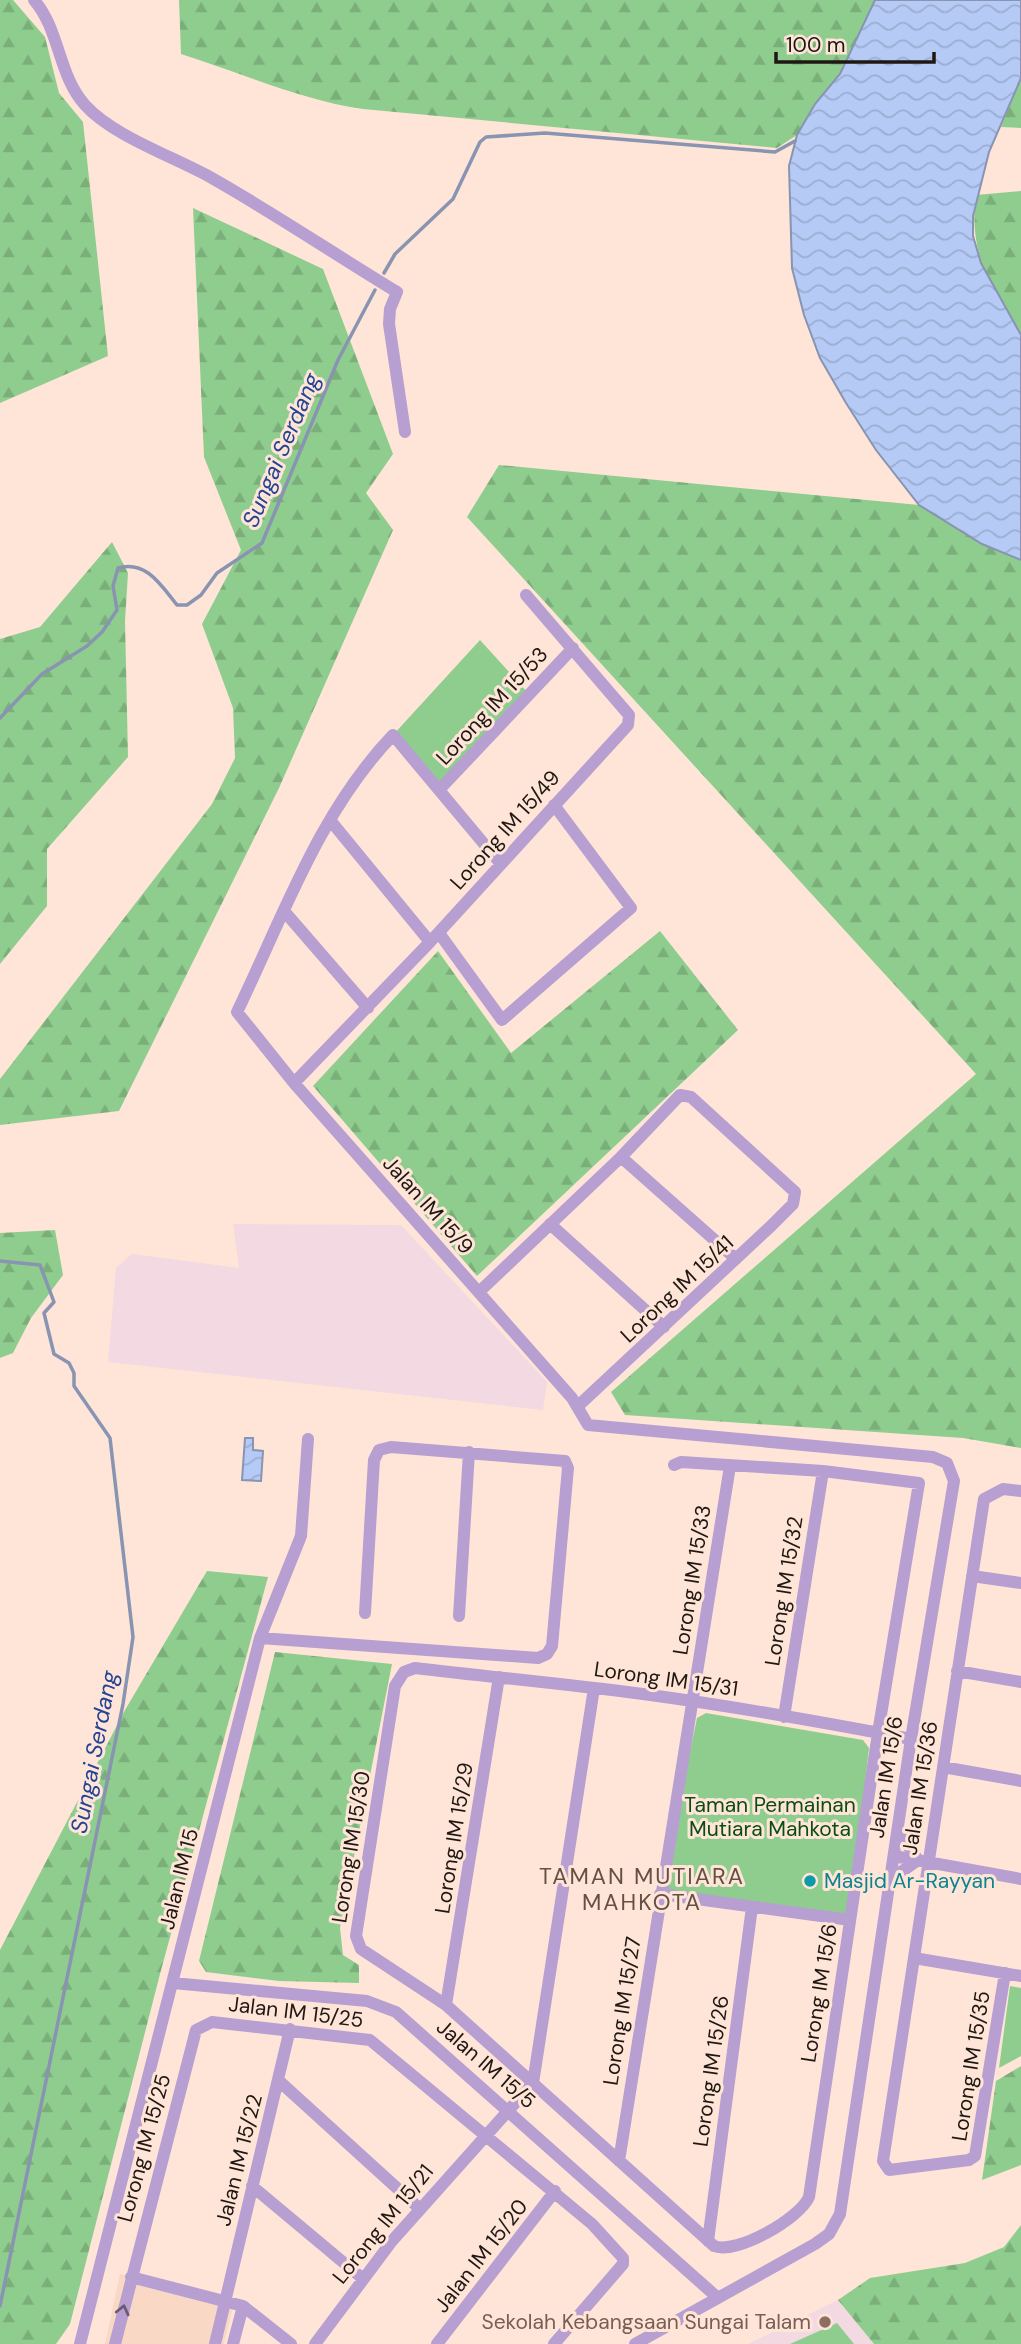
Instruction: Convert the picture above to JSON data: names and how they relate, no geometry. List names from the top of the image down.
{
  "streets": {
    "street": [
      "Lorong IM 15/53",
      "Lorong IM 15/49",
      "Jalan IM 15/9",
      "Lorong IM 15/41",
      "Lorong IM 15/33",
      "Lorong IM 15/32",
      "Lorong IM 15/31",
      "Jalan IM 15/6",
      "Jalan IM 15/36",
      "Lorong IM 15/29",
      "Lorong IM 15/30",
      "Jalan IM 15",
      "Lorong IM 15/6",
      "Lorong IM 15/27",
      "Jalan IM 15/25",
      "Jalan IM 15/5",
      "Lorong IM 15/35",
      "Lorong IM 15/26",
      "Lorong IM 15/25",
      "Jalan IM 15/22",
      "Lorong IM 15/21",
      "Jalan IM 15/20"
    ]
  },
  "crossings": [
    ["Lorong IM 15/53", "Lorong IM 15/49"],
    ["Lorong IM 15/49", "Jalan IM 15/9"],
    ["Jalan IM 15/9", "Lorong IM 15/41"],
    ["Jalan IM 15/9", "Jalan IM 15/6"],
    ["Lorong IM 15/33", "Lorong IM 15/31"],
    ["Lorong IM 15/33", "Lorong IM 15/27"],
    ["Lorong IM 15/32", "Lorong IM 15/31"],
    ["Lorong IM 15/32", "Lorong IM 15/6"],
    ["Lorong IM 15/31", "Jalan IM 15/6"],
    ["Lorong IM 15/31", "Lorong IM 15/29"],
    ["Lorong IM 15/31", "Lorong IM 15/30"],
    ["Lorong IM 15/31", "Lorong IM 15/6"],
    ["Lorong IM 15/31", "Lorong IM 15/27"],
    ["Jalan IM 15/6", "Jalan IM 15/5"],
    ["Jalan IM 15/36", "Lorong IM 15/35"],
    ["Lorong IM 15/29", "Lorong IM 15/30"],
    ["Lorong IM 15/30", "Lorong IM 15/6"],
    ["Lorong IM 15/30", "Lorong IM 15/27"],
    ["Lorong IM 15/30", "Lorong IM 15/26"],
    ["Lorong IM 15/30", "Lorong IM 15/21"],
    ["Jalan IM 15", "Jalan IM 15/5"],
    ["Jalan IM 15/25", "Lorong IM 15/25"],
    ["Jalan IM 15/25", "Jalan IM 15/22"],
    ["Jalan IM 15/25", "Lorong IM 15/21"],
    ["Jalan IM 15/25", "Jalan IM 15/20"],
    ["Jalan IM 15/5", "Lorong IM 15/21"]
  ],
  "districts": ["TAMAN MUTIARA MAHKOTA"],
  "water": ["Sungai Serdang"],
  "parks": ["Taman Permainan Mutiara Mahkota"],
  "places": ["Masjid Ar-Rayyan", "Sekolah Kebangsaan Sungai Talam"],
  "scale_bar": "100 m"
}
